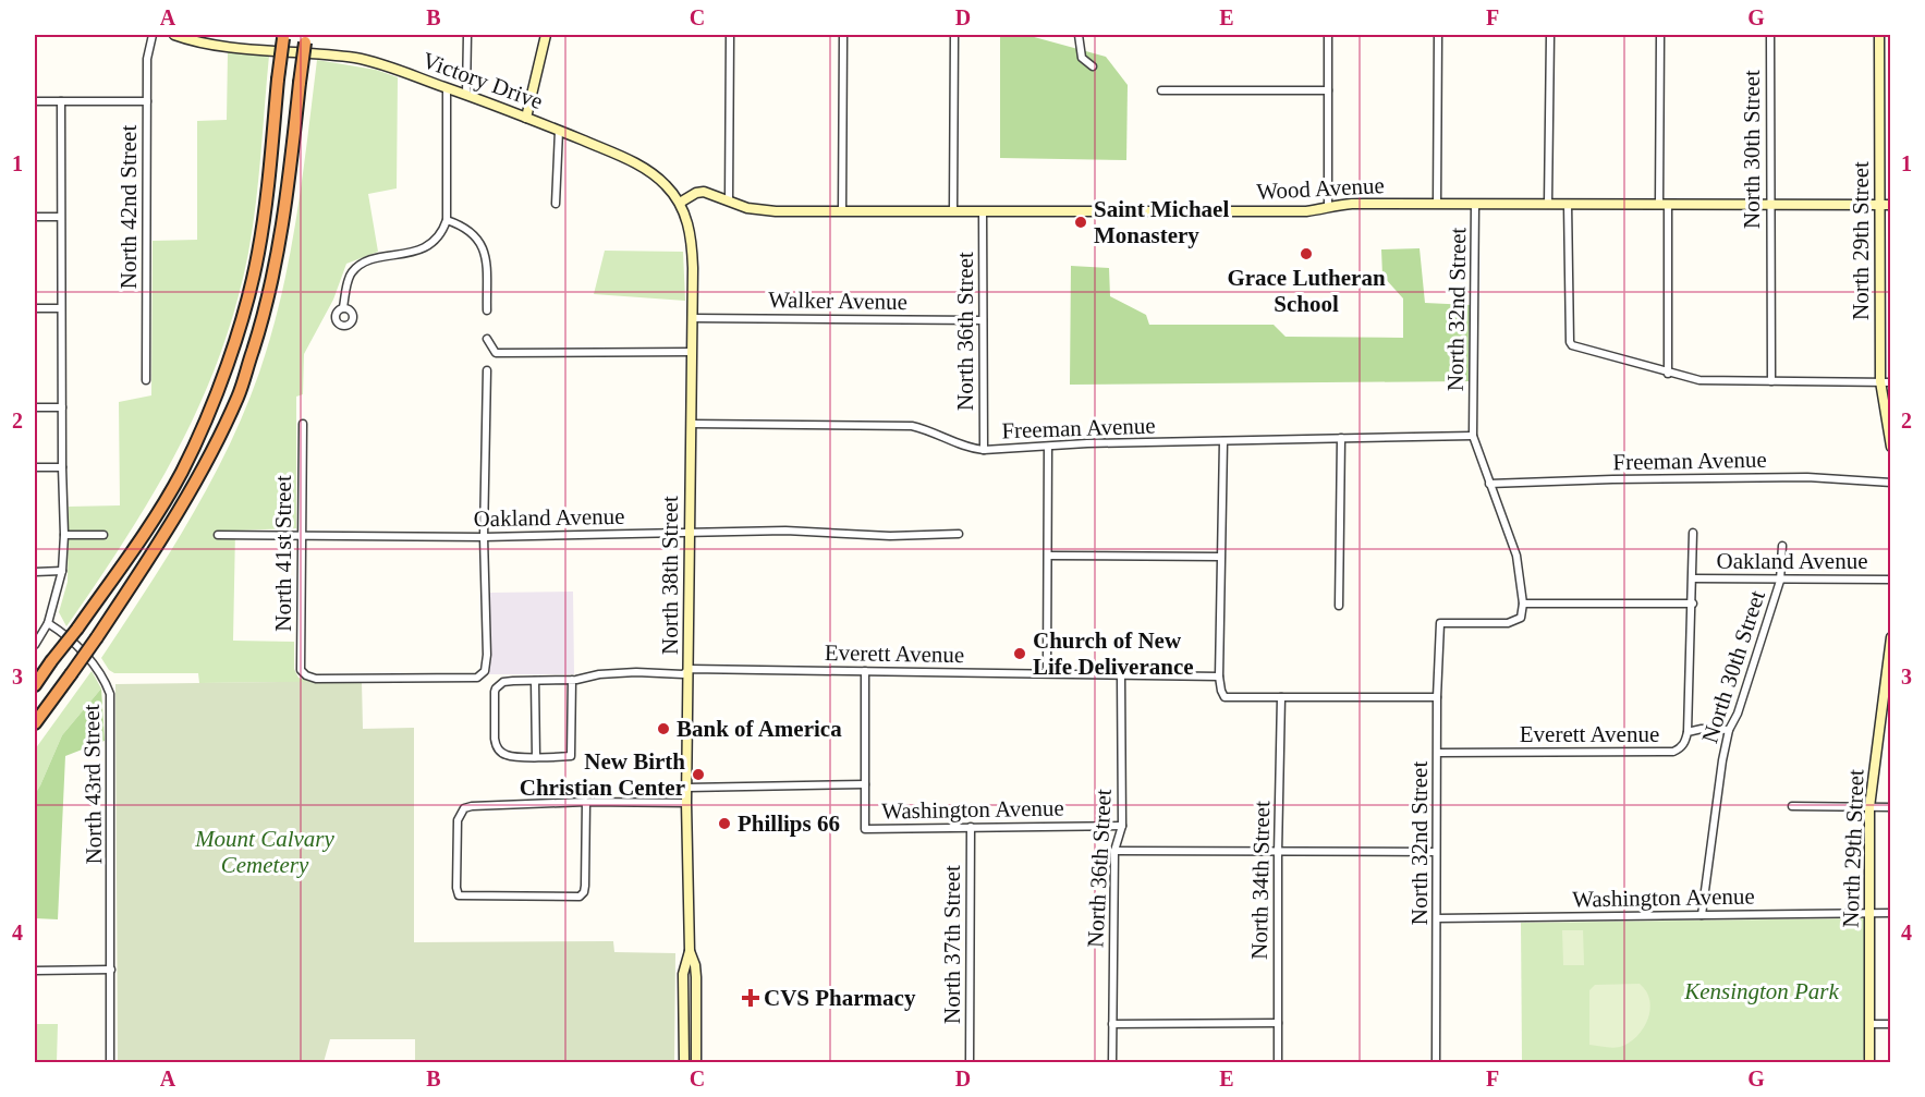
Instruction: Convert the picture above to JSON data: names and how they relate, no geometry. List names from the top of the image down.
{
  "streets": {
    "street": [
      "Victory Drive",
      "North 30th Street",
      "Wood Avenue",
      "North 42nd Street",
      "North 29th Street",
      "Walker Avenue",
      "North 32nd Street",
      "North 36th Street",
      "Freeman Avenue",
      "Oakland Avenue",
      "North 41st Street",
      "North 38th Street",
      "Everett Avenue",
      "North 43rd Street",
      "Washington Avenue",
      "North 34th Street",
      "North 37th Street"
    ]
  },
  "crossings": [
    ["Victory Drive", "Wood Avenue"],
    ["Victory Drive", "North 38th Street"],
    ["North 30th Street", "Wood Avenue"],
    ["North 30th Street", "Oakland Avenue"],
    ["North 30th Street", "Everett Avenue"],
    ["North 30th Street", "Washington Avenue"],
    ["Wood Avenue", "North 29th Street"],
    ["Wood Avenue", "North 32nd Street"],
    ["Wood Avenue", "North 36th Street"],
    ["Wood Avenue", "North 38th Street"],
    ["North 29th Street", "Washington Avenue"],
    ["Walker Avenue", "North 36th Street"],
    ["Walker Avenue", "North 38th Street"],
    ["North 32nd Street", "Freeman Avenue"],
    ["North 32nd Street", "Everett Avenue"],
    ["North 32nd Street", "Washington Avenue"],
    ["North 36th Street", "Freeman Avenue"],
    ["North 36th Street", "Everett Avenue"],
    ["North 36th Street", "Washington Avenue"],
    ["Freeman Avenue", "North 38th Street"],
    ["Oakland Avenue", "North 41st Street"],
    ["Oakland Avenue", "North 38th Street"],
    ["North 38th Street", "Everett Avenue"],
    ["North 38th Street", "Washington Avenue"],
    ["Washington Avenue", "North 37th Street"]
  ],
  "parks": ["Mount Calvary Cemetery", "Kensington Park"],
  "places": {
    "other": [
      "Saint Michael Monastery",
      "Grace Lutheran School",
      "Church of New Life Deliverance",
      "Bank of America",
      "New Birth Christian Center",
      "Phillips 66"
    ],
    "health": ["CVS Pharmacy"]
  },
  "grid": {
    "columns": [
      "A",
      "B",
      "C",
      "D",
      "E",
      "F",
      "G"
    ],
    "rows": [
      "1",
      "2",
      "3",
      "4"
    ]
  }
}
